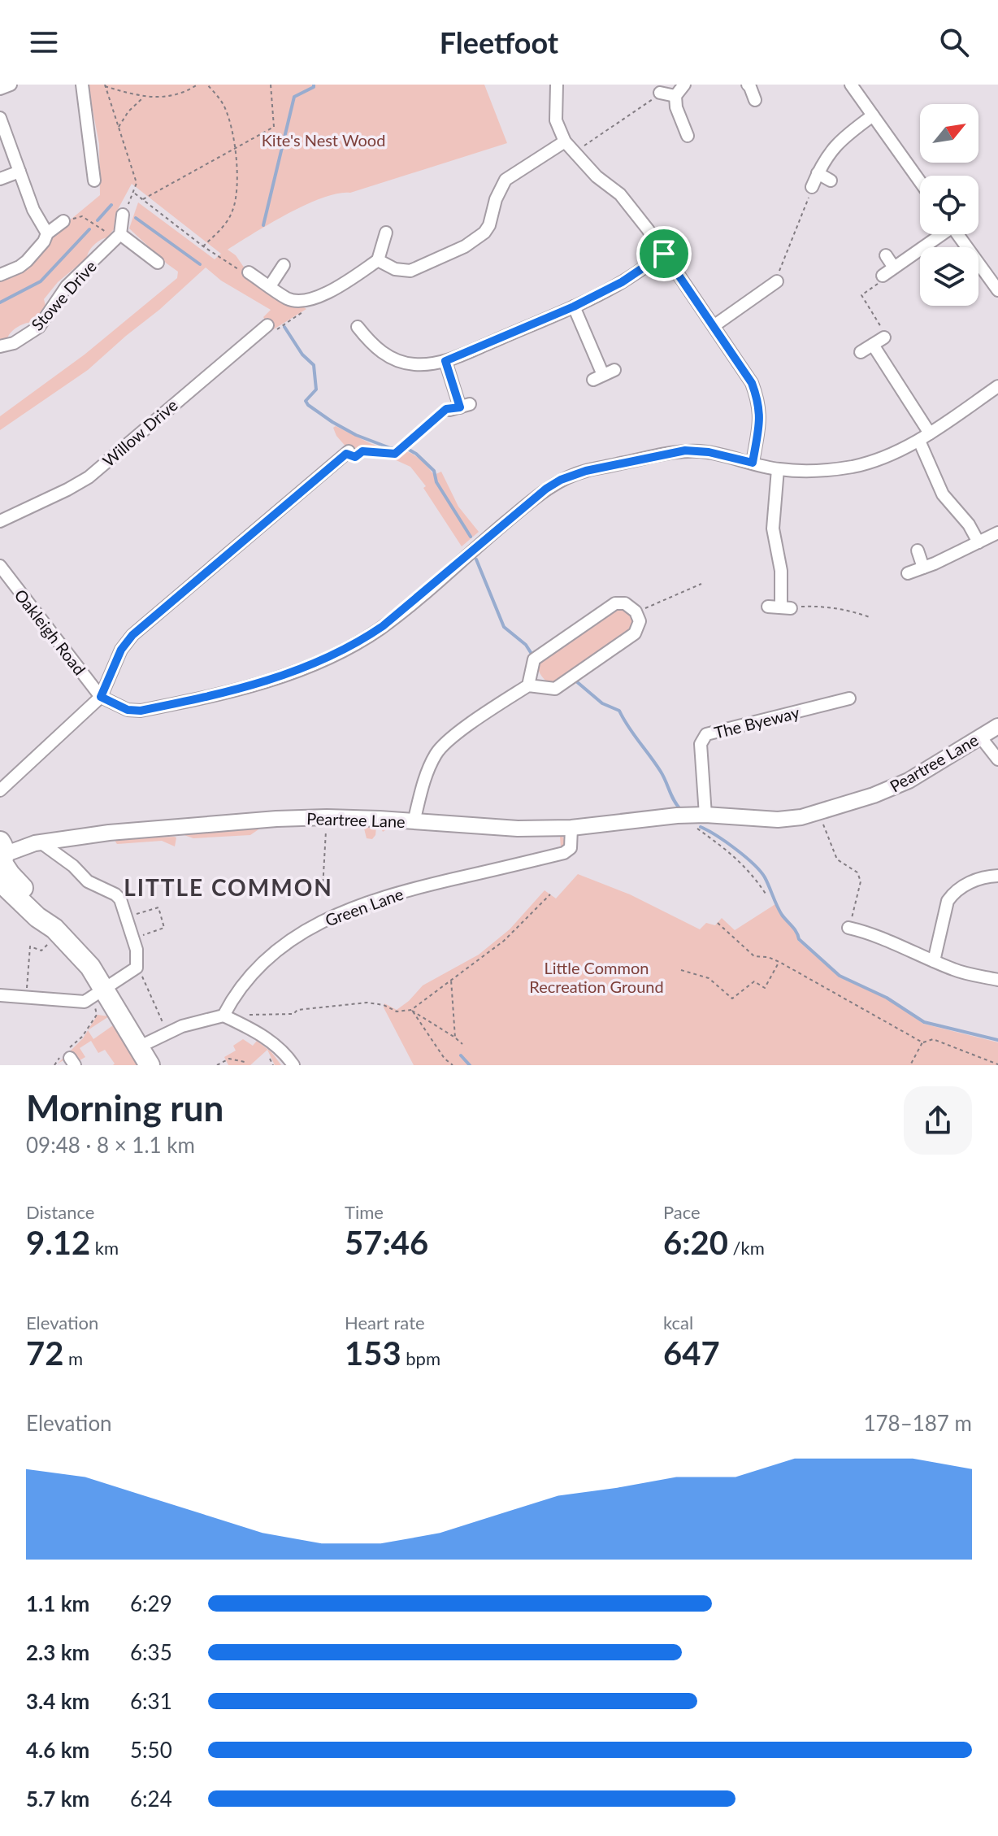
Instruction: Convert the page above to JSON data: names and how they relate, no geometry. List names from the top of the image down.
{
  "streets": {
    "street": [
      "Stowe Drive",
      "Willow Drive",
      "Oakleigh Road",
      "The Byeway",
      "Peartree Lane",
      "Green Lane"
    ]
  },
  "crossings": [
    ["The Byeway", "Peartree Lane"],
    ["Peartree Lane", "Green Lane"]
  ],
  "districts": ["LITTLE COMMON"],
  "parks": ["Kite's Nest Wood", "Little Common Recreation Ground"],
  "north": "top right",
  "page": {
    "header": "Fleetfoot",
    "heading": ["Morning run", "09:48 · 8 × 1.1 km"],
    "stats": [
      ["Distance", "9.12 km"],
      ["Time", "57:46"],
      ["Pace", "6:20 /km"],
      ["Elevation", "72 m"],
      ["Heart rate", "153 bpm"],
      ["kcal", "647"]
    ],
    "chart": ["Elevation", "178–187 m"],
    "list": [
      {
        "name": "1.1 km",
        "note": "6:29"
      },
      {
        "name": "2.3 km",
        "note": "6:35"
      },
      {
        "name": "3.4 km",
        "note": "6:31"
      },
      {
        "name": "4.6 km",
        "note": "5:50"
      },
      {
        "name": "5.7 km",
        "note": "6:24"
      }
    ]
  }
}
